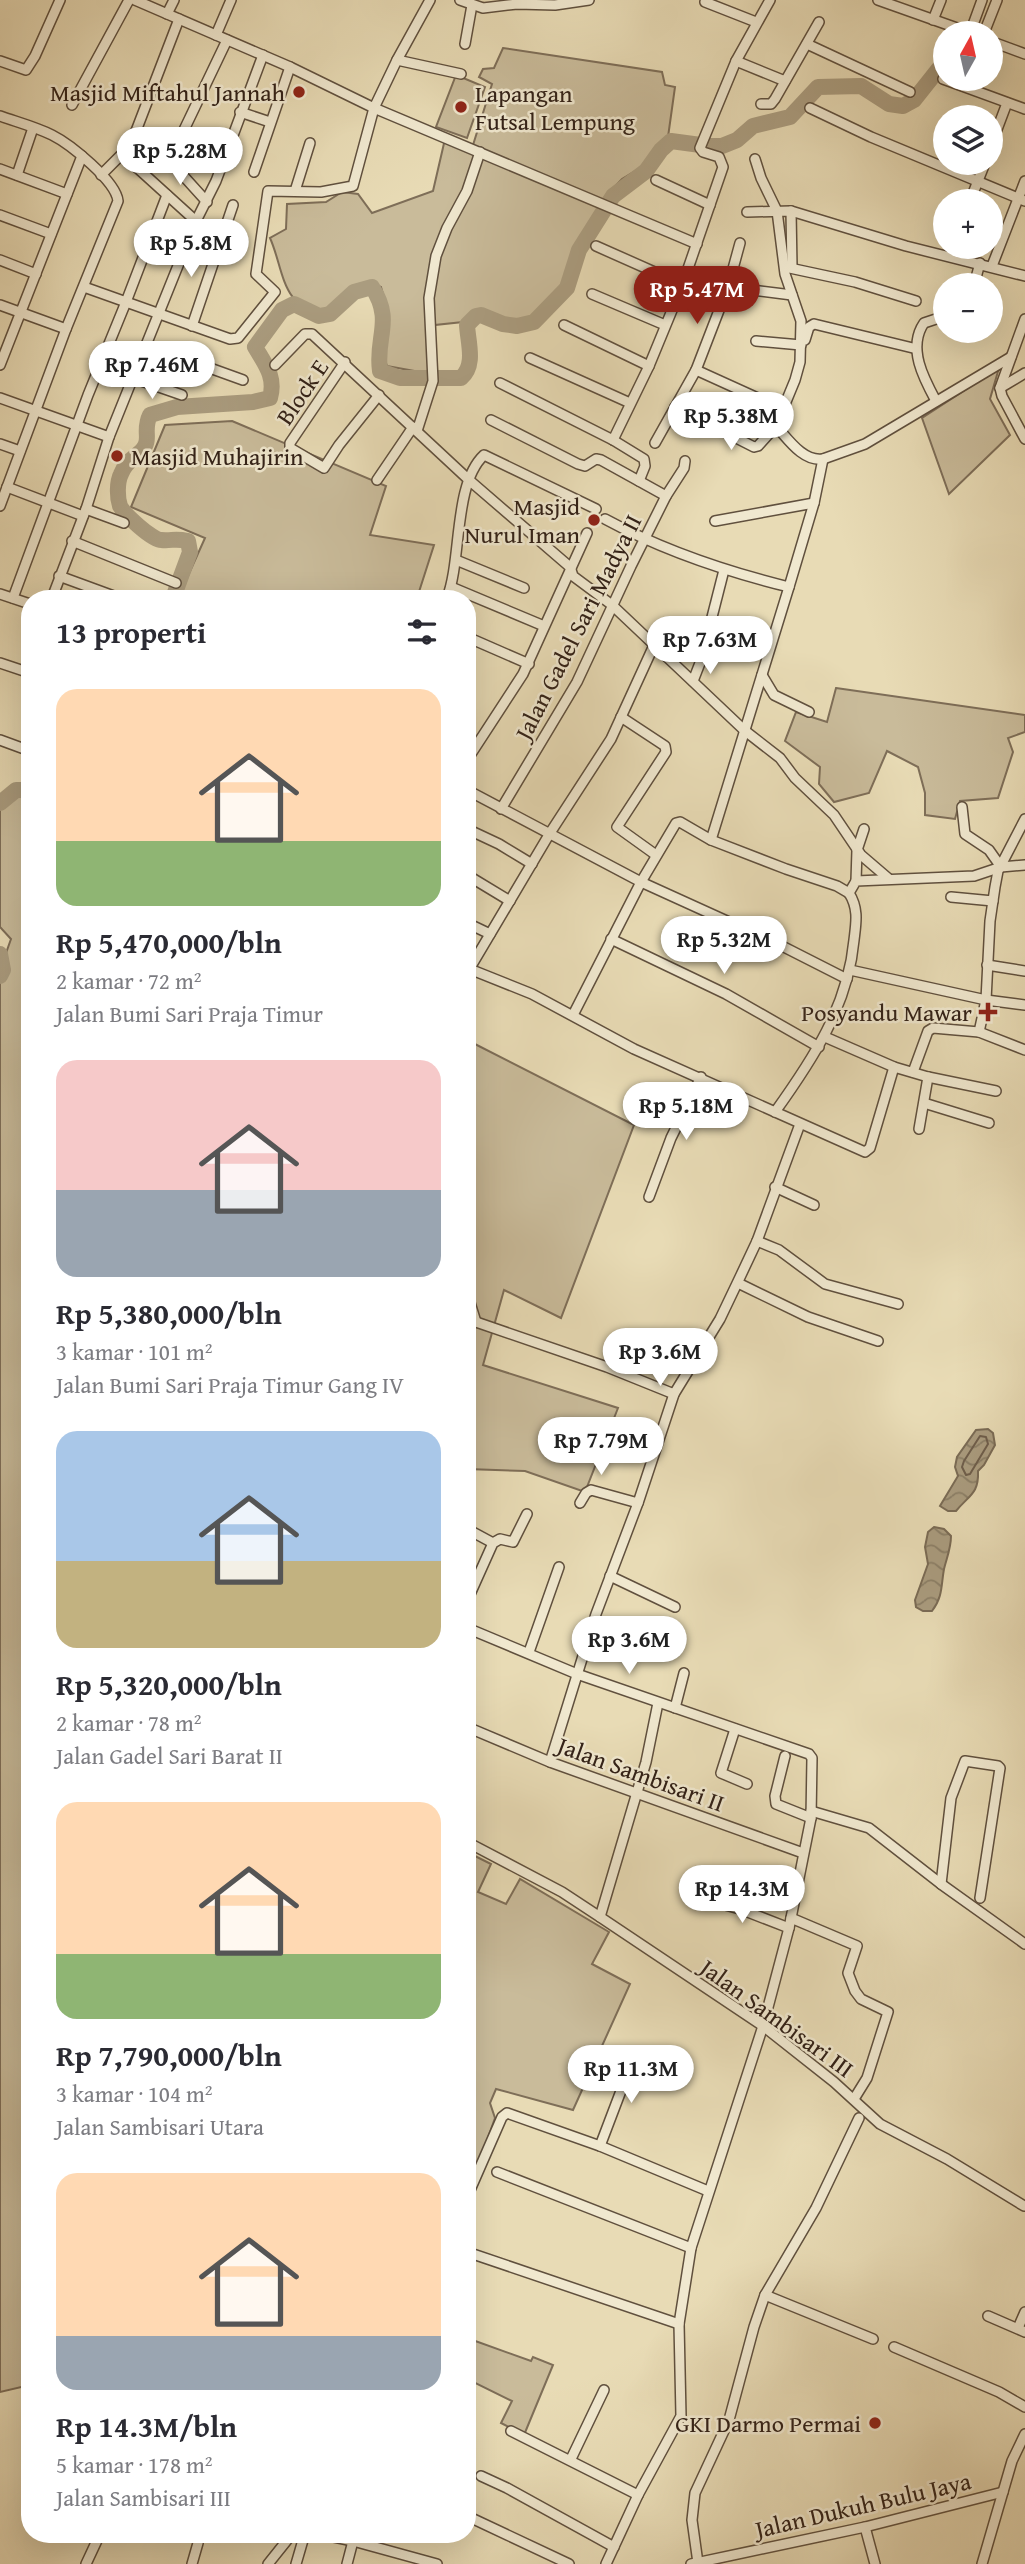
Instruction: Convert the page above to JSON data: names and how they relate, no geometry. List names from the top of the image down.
{
  "streets": {
    "street": [
      "Block E",
      "Jalan Gadel Sari Madya II",
      "Jalan Sambisari II",
      "Jalan Sambisari III",
      "Jalan Dukuh Bulu Jaya"
    ]
  },
  "places": {
    "other": [
      "Masjid Miftahul Jannah",
      "Lapangan Futsal Lempung",
      "Masjid Muhajirin",
      "Masjid Nurul Iman",
      "GKI Darmo Permai"
    ],
    "health": ["Posyandu Mawar"]
  },
  "north": "top",
  "page": {
    "map_buttons": ["+", "−"],
    "price": [
      "Rp 5.28M",
      "Rp 5.8M",
      "Rp 5.47M",
      "Rp 7.46M",
      "Rp 5.38M",
      "Rp 7.63M",
      "Rp 5.32M",
      "Rp 5.18M",
      "Rp 3.6M",
      "Rp 7.79M",
      "Rp 3.6M",
      "Rp 14.3M",
      "Rp 11.3M"
    ],
    "heading": "13 properti",
    "list": [
      {
        "name": "Rp 5,470,000/bln",
        "note": "2 kamar · 72 m² · Jalan Bumi Sari Praja Timur"
      },
      {
        "name": "Rp 5,380,000/bln",
        "note": "3 kamar · 101 m² · Jalan Bumi Sari Praja Timur Gang IV"
      },
      {
        "name": "Rp 5,320,000/bln",
        "note": "2 kamar · 78 m² · Jalan Gadel Sari Barat II"
      },
      {
        "name": "Rp 7,790,000/bln",
        "note": "3 kamar · 104 m² · Jalan Sambisari Utara"
      },
      {
        "name": "Rp 14.3M/bln",
        "note": "5 kamar · 178 m² · Jalan Sambisari III"
      }
    ]
  }
}
